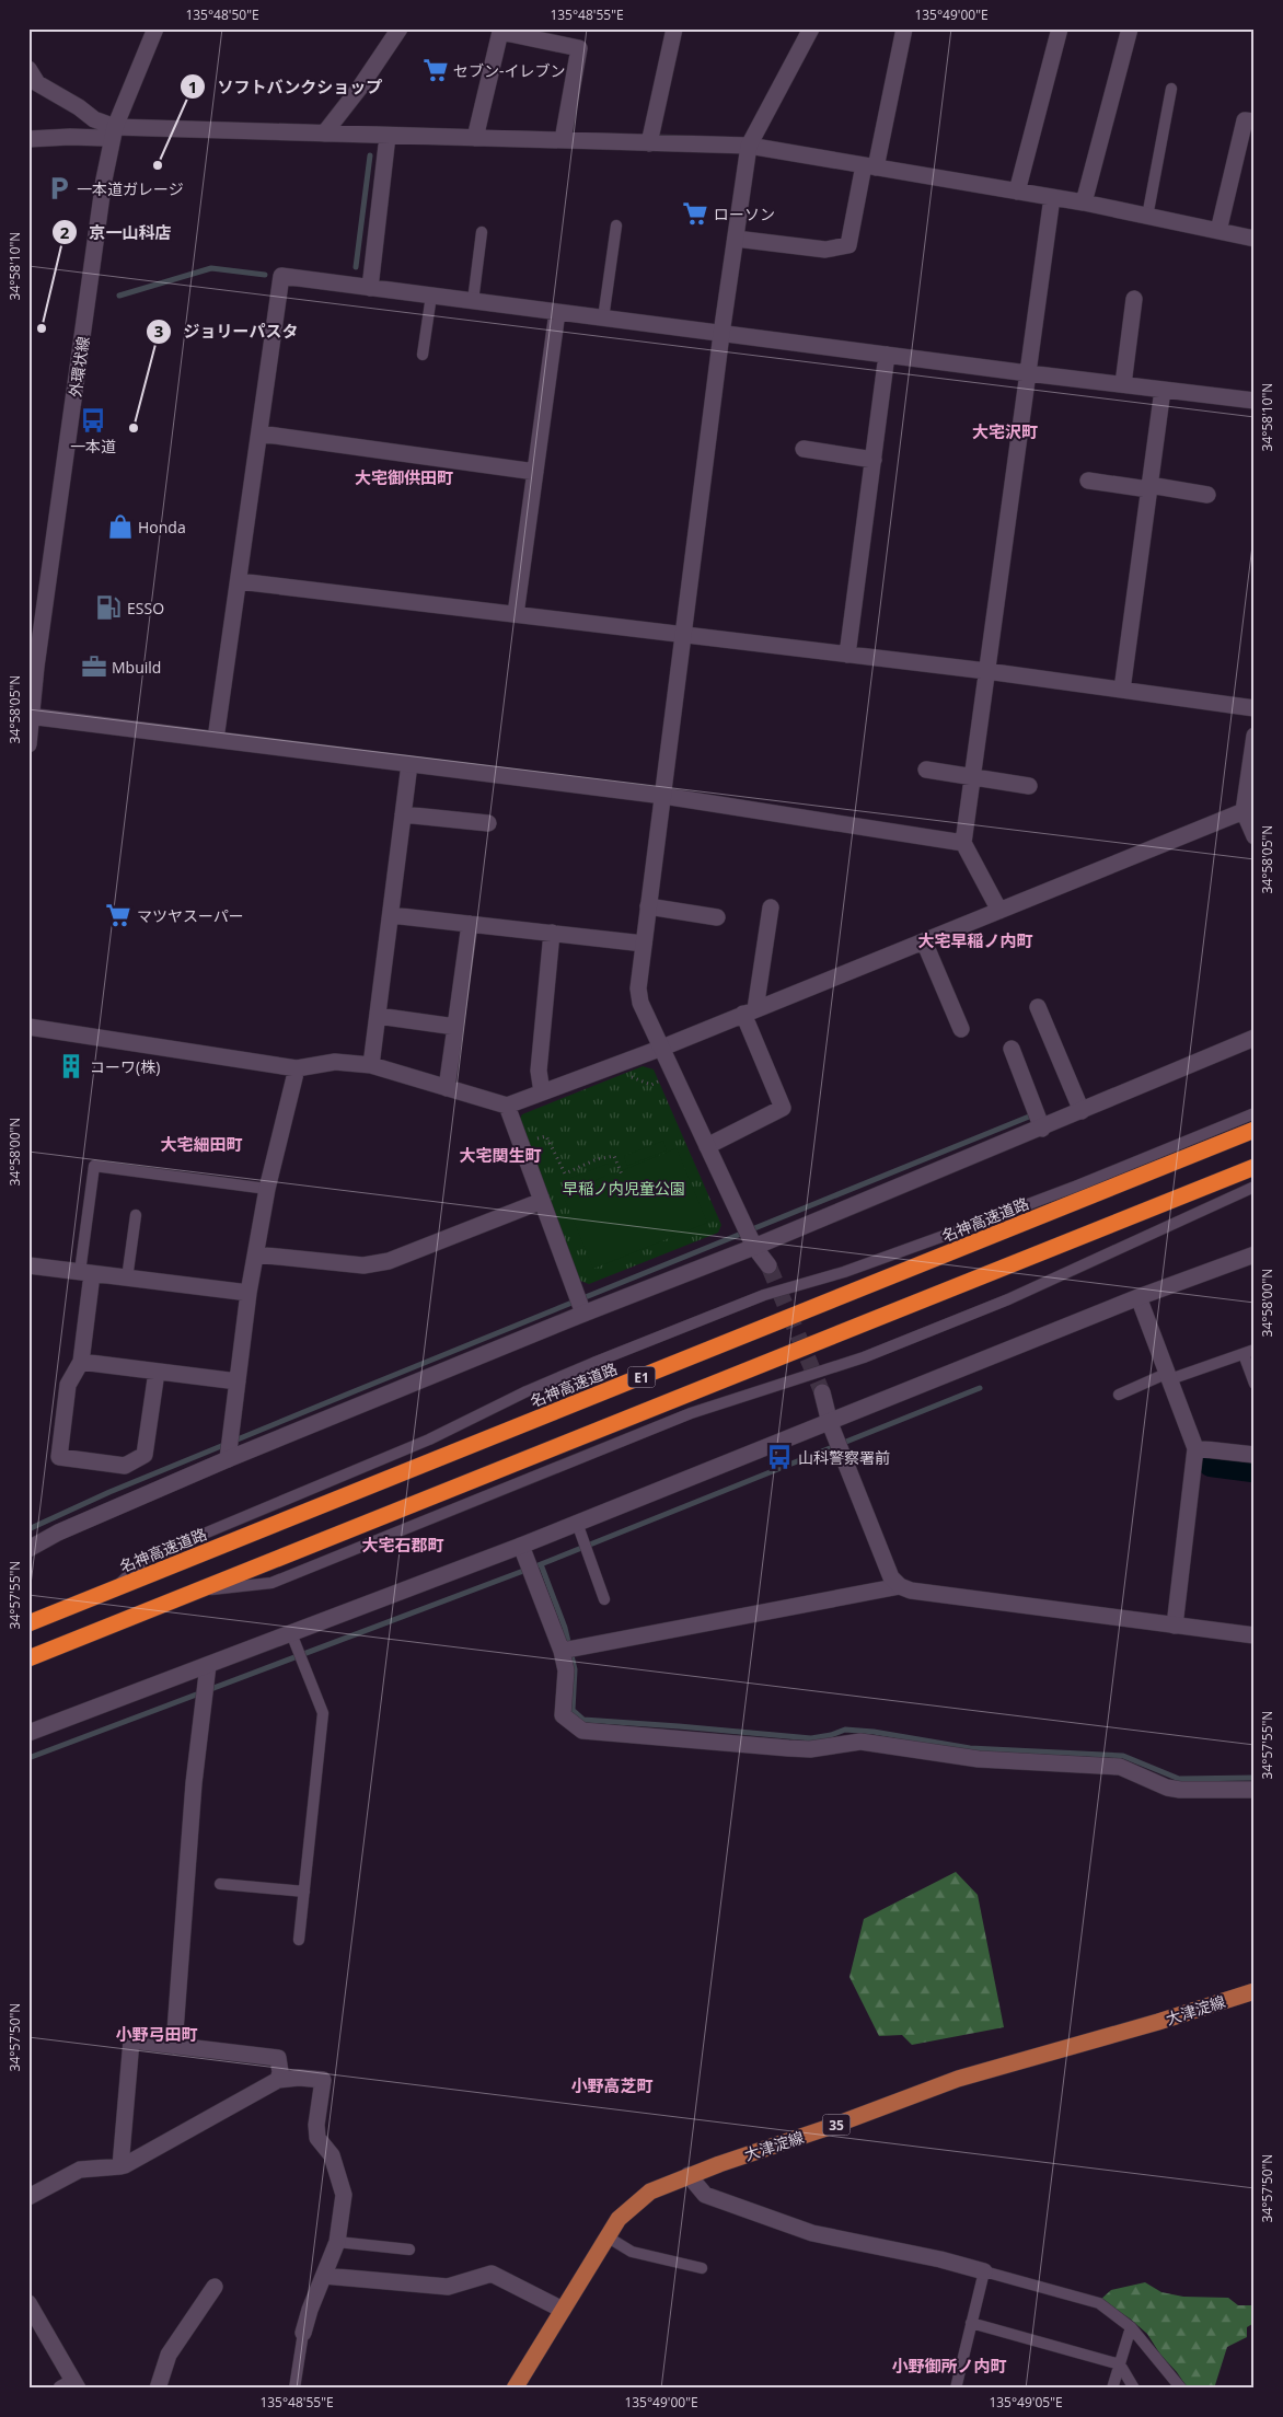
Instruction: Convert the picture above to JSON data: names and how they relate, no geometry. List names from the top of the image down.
{
  "streets": {
    "highway": ["名神高速道路", "E1"],
    "main road": ["大津淀線", "35"],
    "street": ["外環状線"]
  },
  "districts": [
    "大宅沢町",
    "大宅御供田町",
    "大宅早稲ノ内町",
    "大宅細田町",
    "大宅関生町",
    "大宅石郡町",
    "小野弓田町",
    "小野高芝町",
    "小野御所ノ内町"
  ],
  "parks": ["早稲ノ内児童公園"],
  "places": {
    "supermarket": ["セブン-イレブン", "ローソン", "マツヤスーパー"],
    "other": ["ソフトバンクショップ", "京一山科店", "ジョリーパスタ"],
    "parking": ["一本道ガレージ"],
    "bus stop": ["一本道", "山科警察署前"],
    "shop": ["Honda"],
    "fuel station": ["ESSO"],
    "office": ["Mbuild"],
    "building": ["コーワ(株)"]
  },
  "coordinates": [
    "135°48'50\"E",
    "135°48'55\"E",
    "135°49'00\"E",
    "34°58'10\"N",
    "34°58'05\"N",
    "34°58'00\"N",
    "34°57'55\"N",
    "34°57'50\"N",
    "135°49'05\"E"
  ]
}
